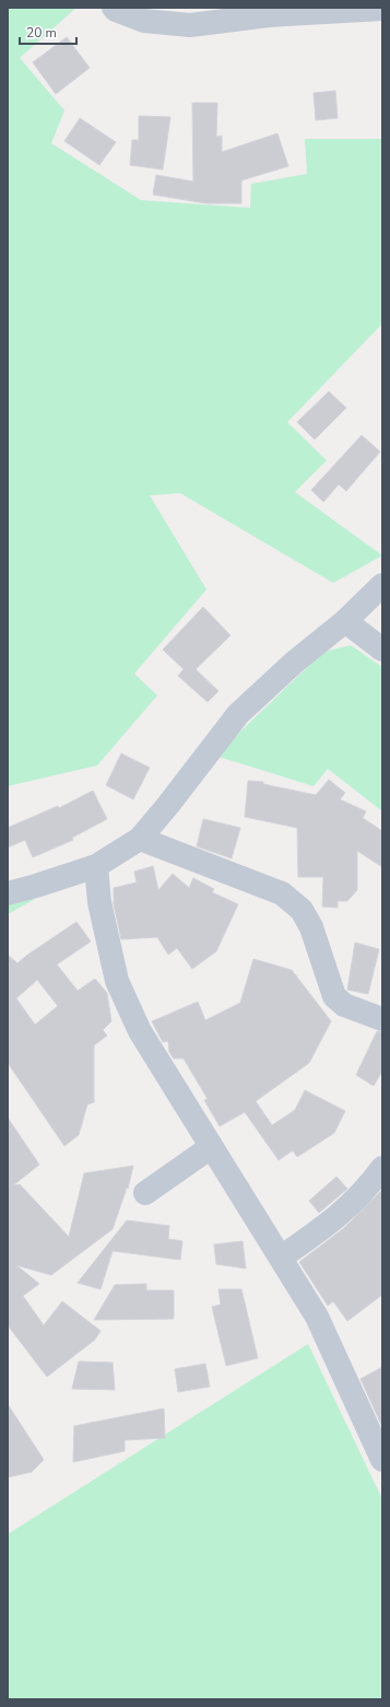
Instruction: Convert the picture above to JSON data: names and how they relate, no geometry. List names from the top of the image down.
{
  "scale_bar": "20 m"
}
